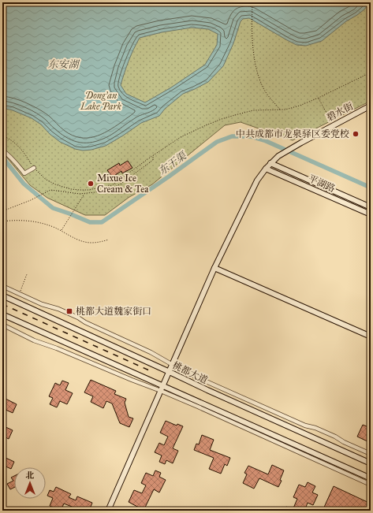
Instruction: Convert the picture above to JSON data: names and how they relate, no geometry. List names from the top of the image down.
{
  "streets": {
    "street": ["碧水街", "平湖路", "桃都大道"]
  },
  "crossings": [
    ["碧水街", "平湖路"],
    ["碧水街", "桃都大道"]
  ],
  "water": ["东安湖", "东干渠"],
  "parks": ["Dong'an Lake Park"],
  "places": {
    "other": ["中共成都市龙泉驿区委党校", "Mixue Ice Cream & Tea"],
    "transit": ["桃都大道魏家街口"]
  },
  "north": "top"
}
